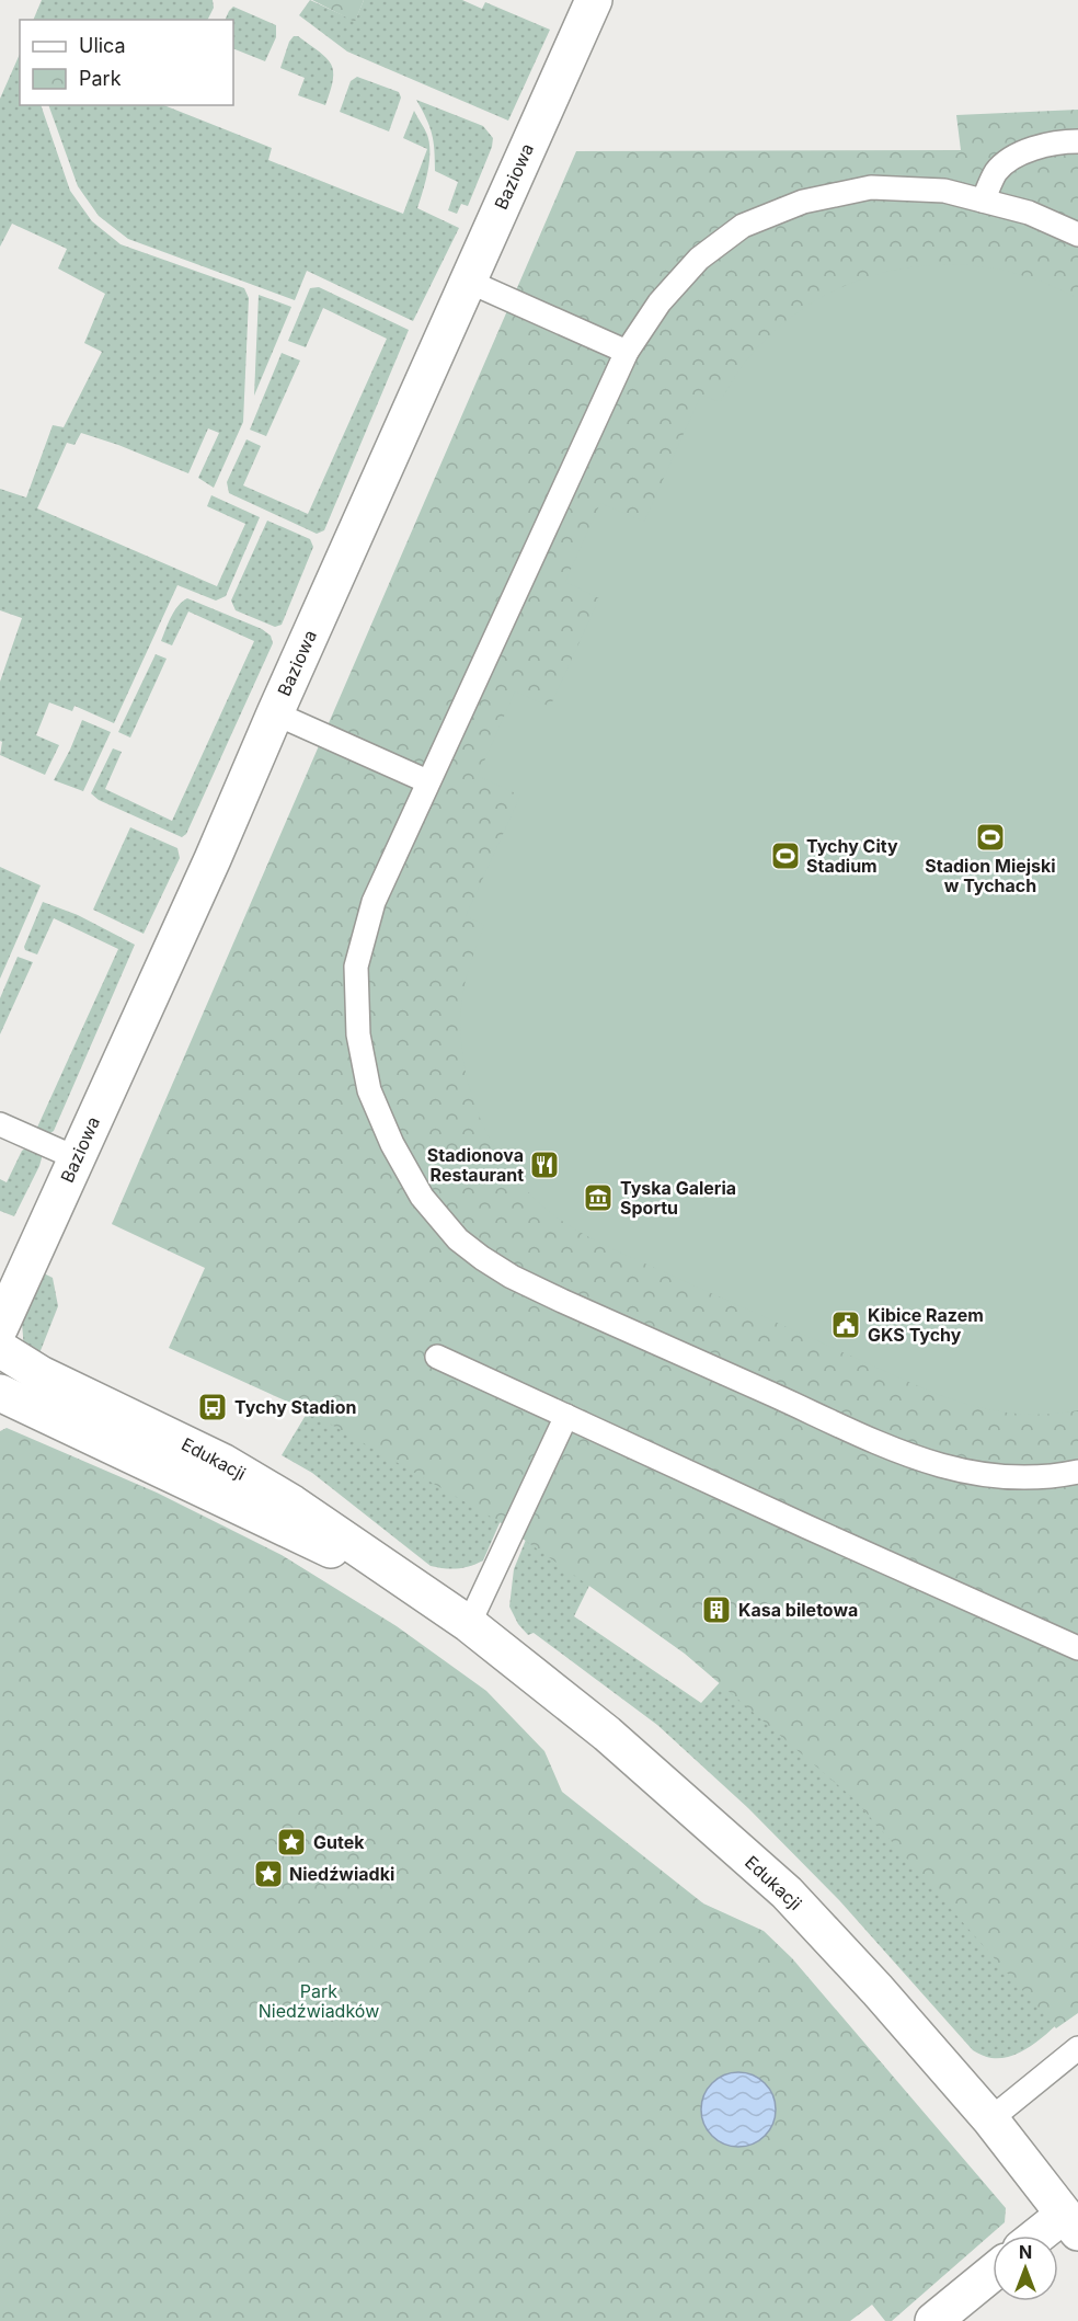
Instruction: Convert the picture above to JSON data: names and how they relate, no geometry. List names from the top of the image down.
{
  "streets": {
    "street": ["Baziowa", "Edukacji"]
  },
  "parks": ["Park Niedźwiadków"],
  "places": {
    "sports": ["Stadion Miejski w Tychach", "Tychy City Stadium"],
    "restaurant": ["Stadionova Restaurant"],
    "museum": ["Tyska Galeria Sportu"],
    "public building": ["Kibice Razem GKS Tychy"],
    "bus stop": ["Tychy Stadion"],
    "building": ["Kasa biletowa"],
    "place": ["Gutek", "Niedźwiadki"]
  },
  "legend": ["Ulica", "Park"],
  "north": "top"
}
